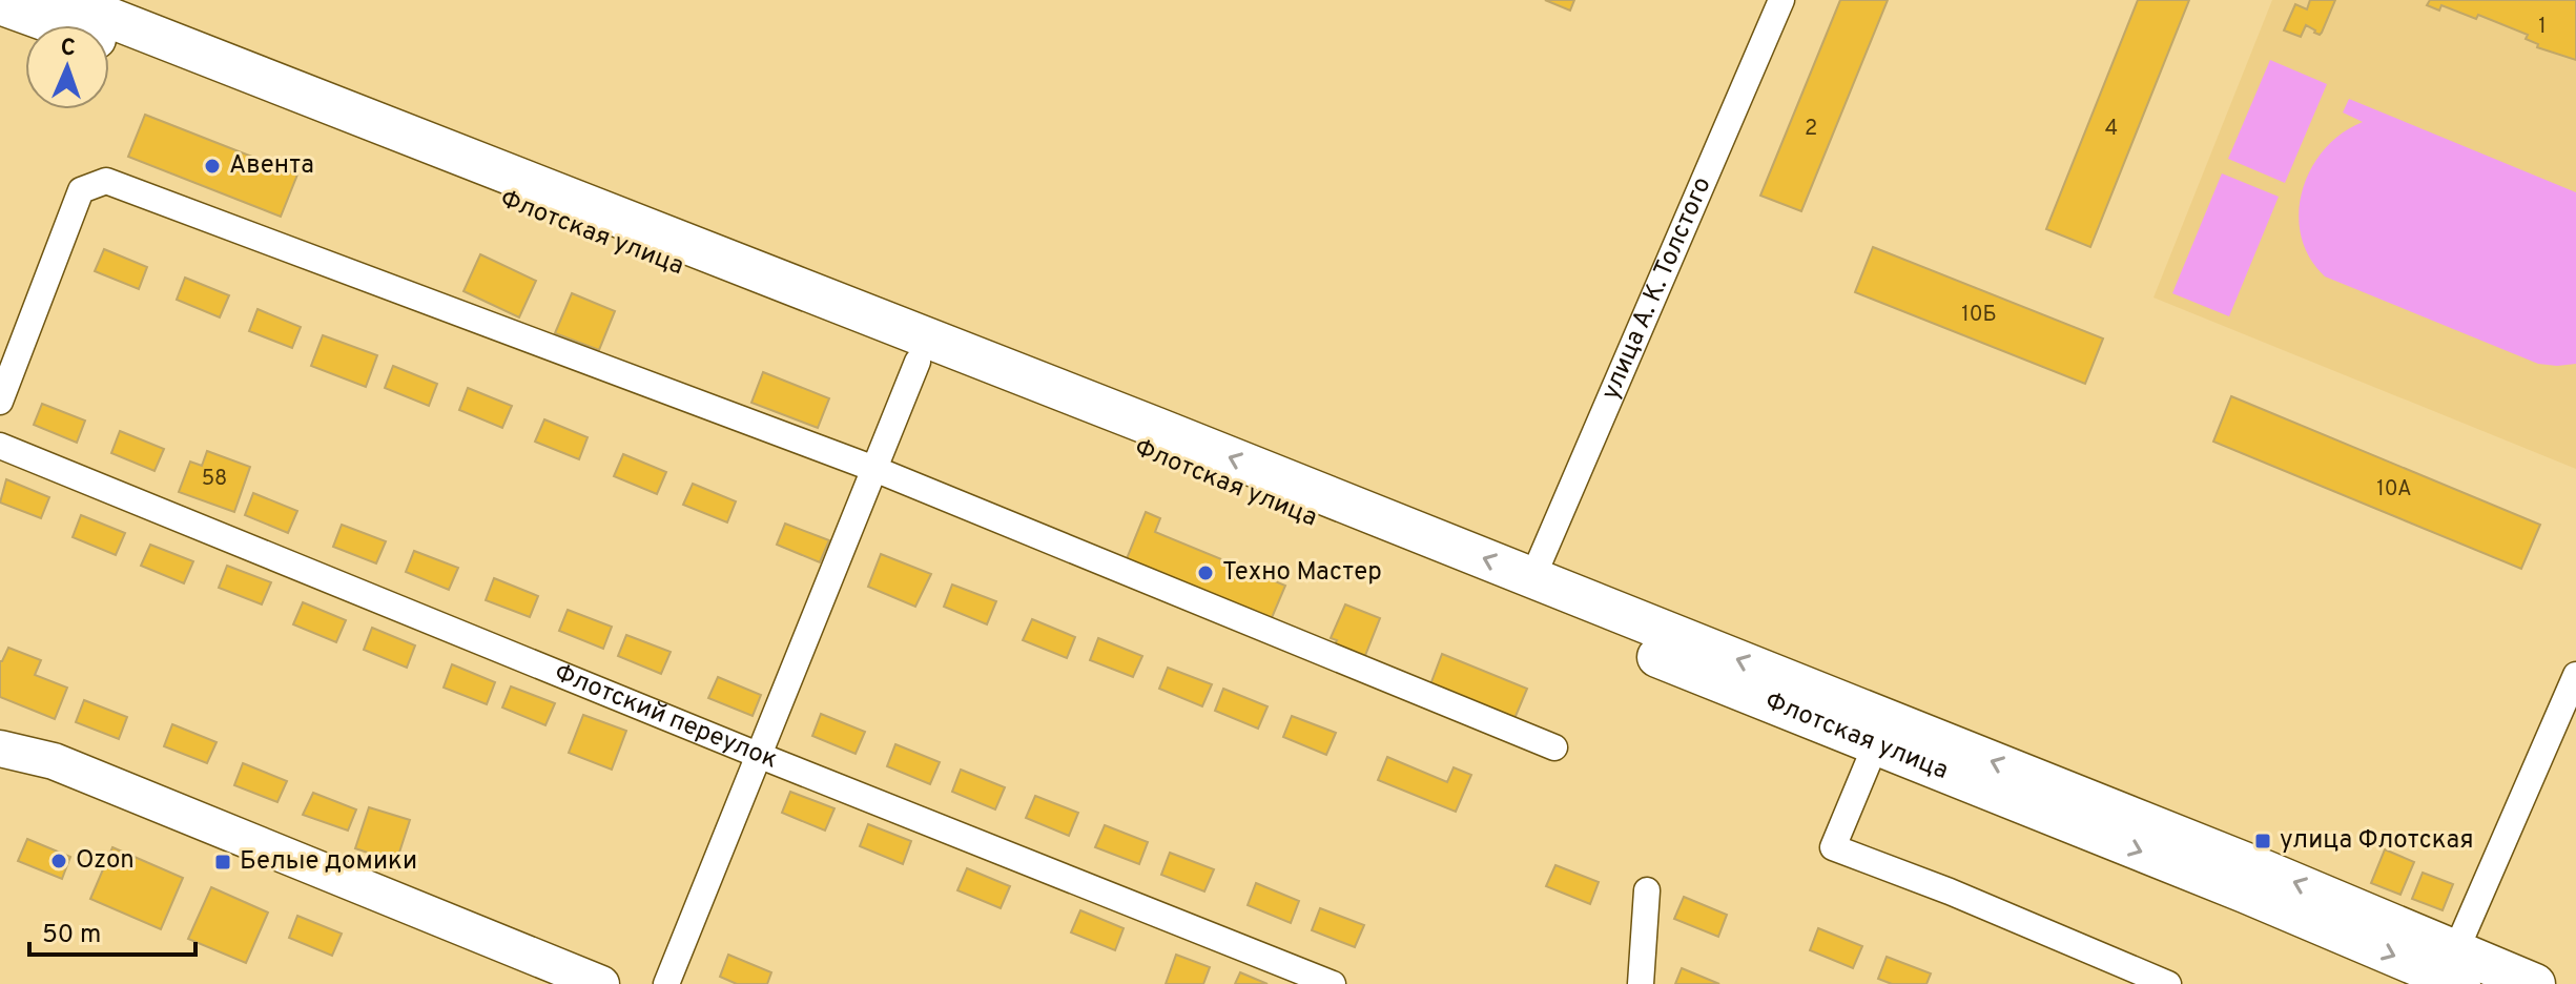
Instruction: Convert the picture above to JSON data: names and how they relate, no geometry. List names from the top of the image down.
{
  "streets": {
    "main road": ["Флотская улица"],
    "street": ["улица А. К. Толстого", "Флотский переулок"]
  },
  "crossings": [
    ["Флотская улица", "улица А. К. Толстого"]
  ],
  "places": {
    "other": ["Авента", "Техно Мастер", "Ozon"],
    "transit": ["улица Флотская", "Белые домики"]
  },
  "house_numbers": [
    "1",
    "2",
    "4",
    "10Б",
    "58",
    "10А"
  ],
  "scale_bar": "50 m",
  "north": "top"
}
